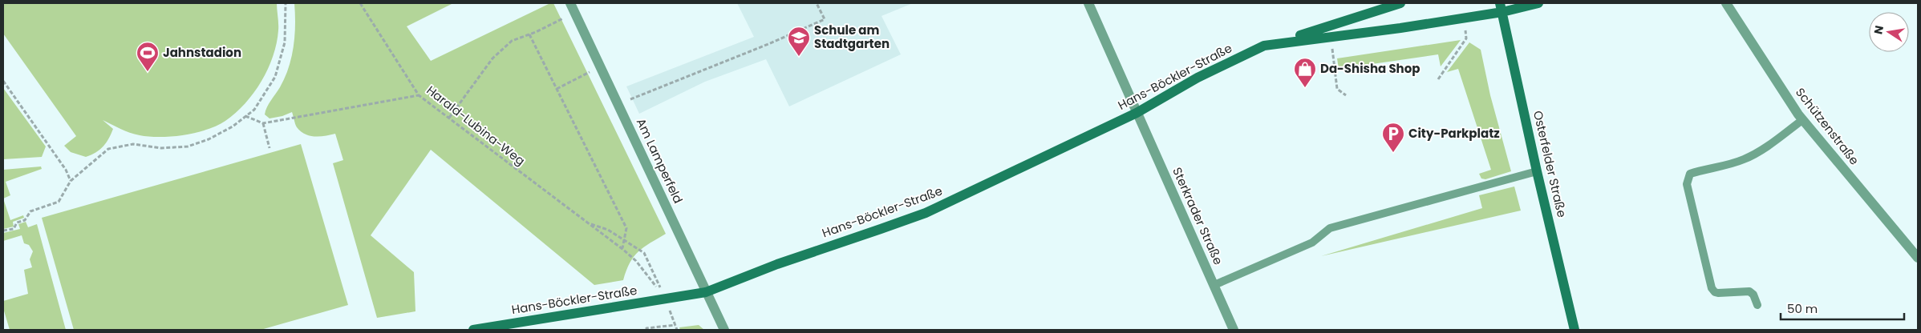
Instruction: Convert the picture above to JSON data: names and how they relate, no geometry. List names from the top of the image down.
{
  "streets": {
    "main road": ["Hans-Böckler-Straße", "Osterfelder Straße"],
    "street": ["Schützenstraße", "Am Lamperfeld", "Sterkrader Straße"],
    "path": ["Harald-Lubina-Weg"]
  },
  "crossings": [
    ["Hans-Böckler-Straße", "Harald-Lubina-Weg"],
    ["Hans-Böckler-Straße", "Am Lamperfeld"],
    ["Hans-Böckler-Straße", "Osterfelder Straße"],
    ["Hans-Böckler-Straße", "Sterkrader Straße"]
  ],
  "places": {
    "school or university": ["Schule am Stadtgarten"],
    "sports": ["Jahnstadion"],
    "shop": ["Da-Shisha Shop"],
    "parking": ["City-Parkplatz"]
  },
  "scale_bar": "50 m",
  "north": "left"
}
